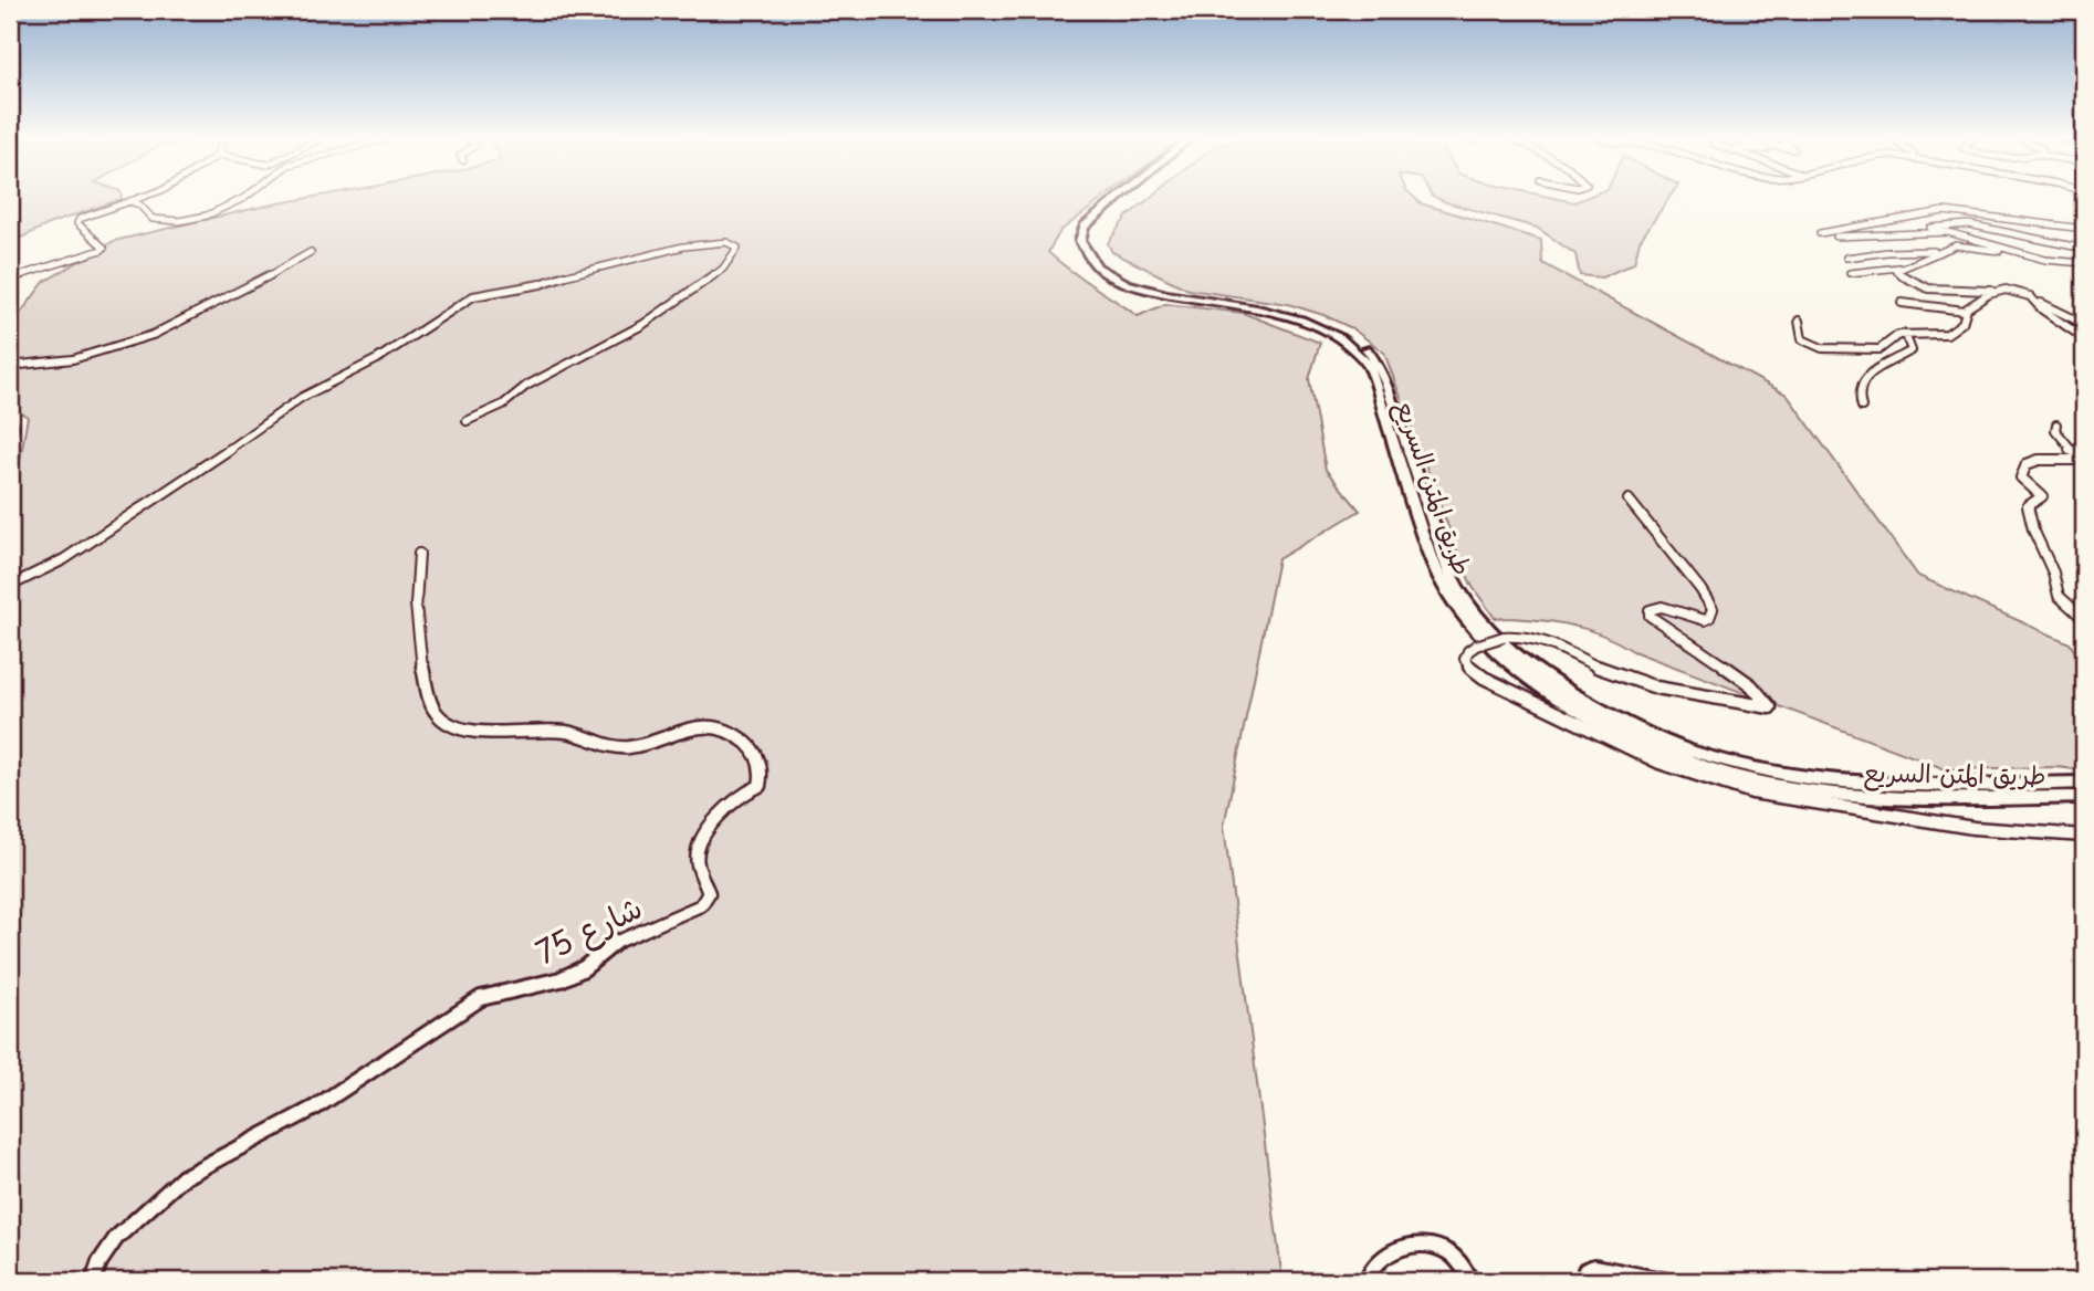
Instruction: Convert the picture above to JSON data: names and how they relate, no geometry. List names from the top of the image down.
{
  "streets": {
    "highway": ["طريق المتن السريع"],
    "street": ["شارع 75"]
  }
}
